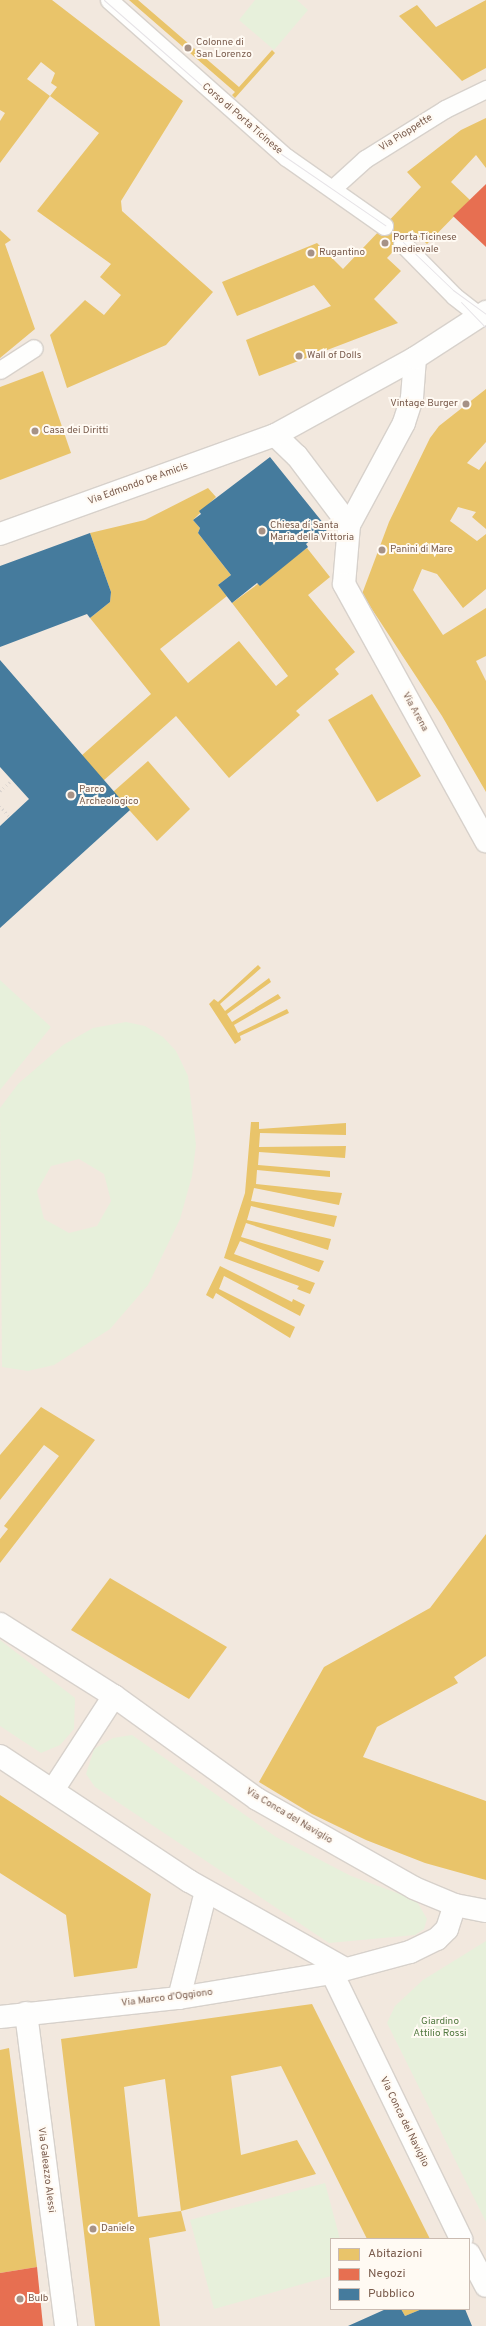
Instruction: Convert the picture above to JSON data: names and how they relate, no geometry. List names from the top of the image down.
{
  "streets": {
    "street": [
      "Via Edmondo De Amicis",
      "Via Arena",
      "Via Conca del Naviglio",
      "Via Marco d'Oggiono",
      "Via Galeazzo Alessi"
    ],
    "lane": ["Corso di Porta Ticinese", "Via Pioppette"]
  },
  "crossings": [
    ["Corso di Porta Ticinese", "Via Pioppette"],
    ["Via Conca del Naviglio", "Via Marco d'Oggiono"],
    ["Via Marco d'Oggiono", "Via Galeazzo Alessi"]
  ],
  "parks": ["Giardino Attilio Rossi"],
  "places": [
    "Colonne di San Lorenzo",
    "Porta Ticinese medievale",
    "Rugantino",
    "Wall of Dolls",
    "Vintage Burger",
    "Casa dei Diritti",
    "Chiesa di Santa Maria della Vittoria",
    "Panini di Mare",
    "Parco Archeologico",
    "Daniele",
    "Bulb"
  ],
  "legend": ["Abitazioni", "Negozi", "Pubblico"]
}
